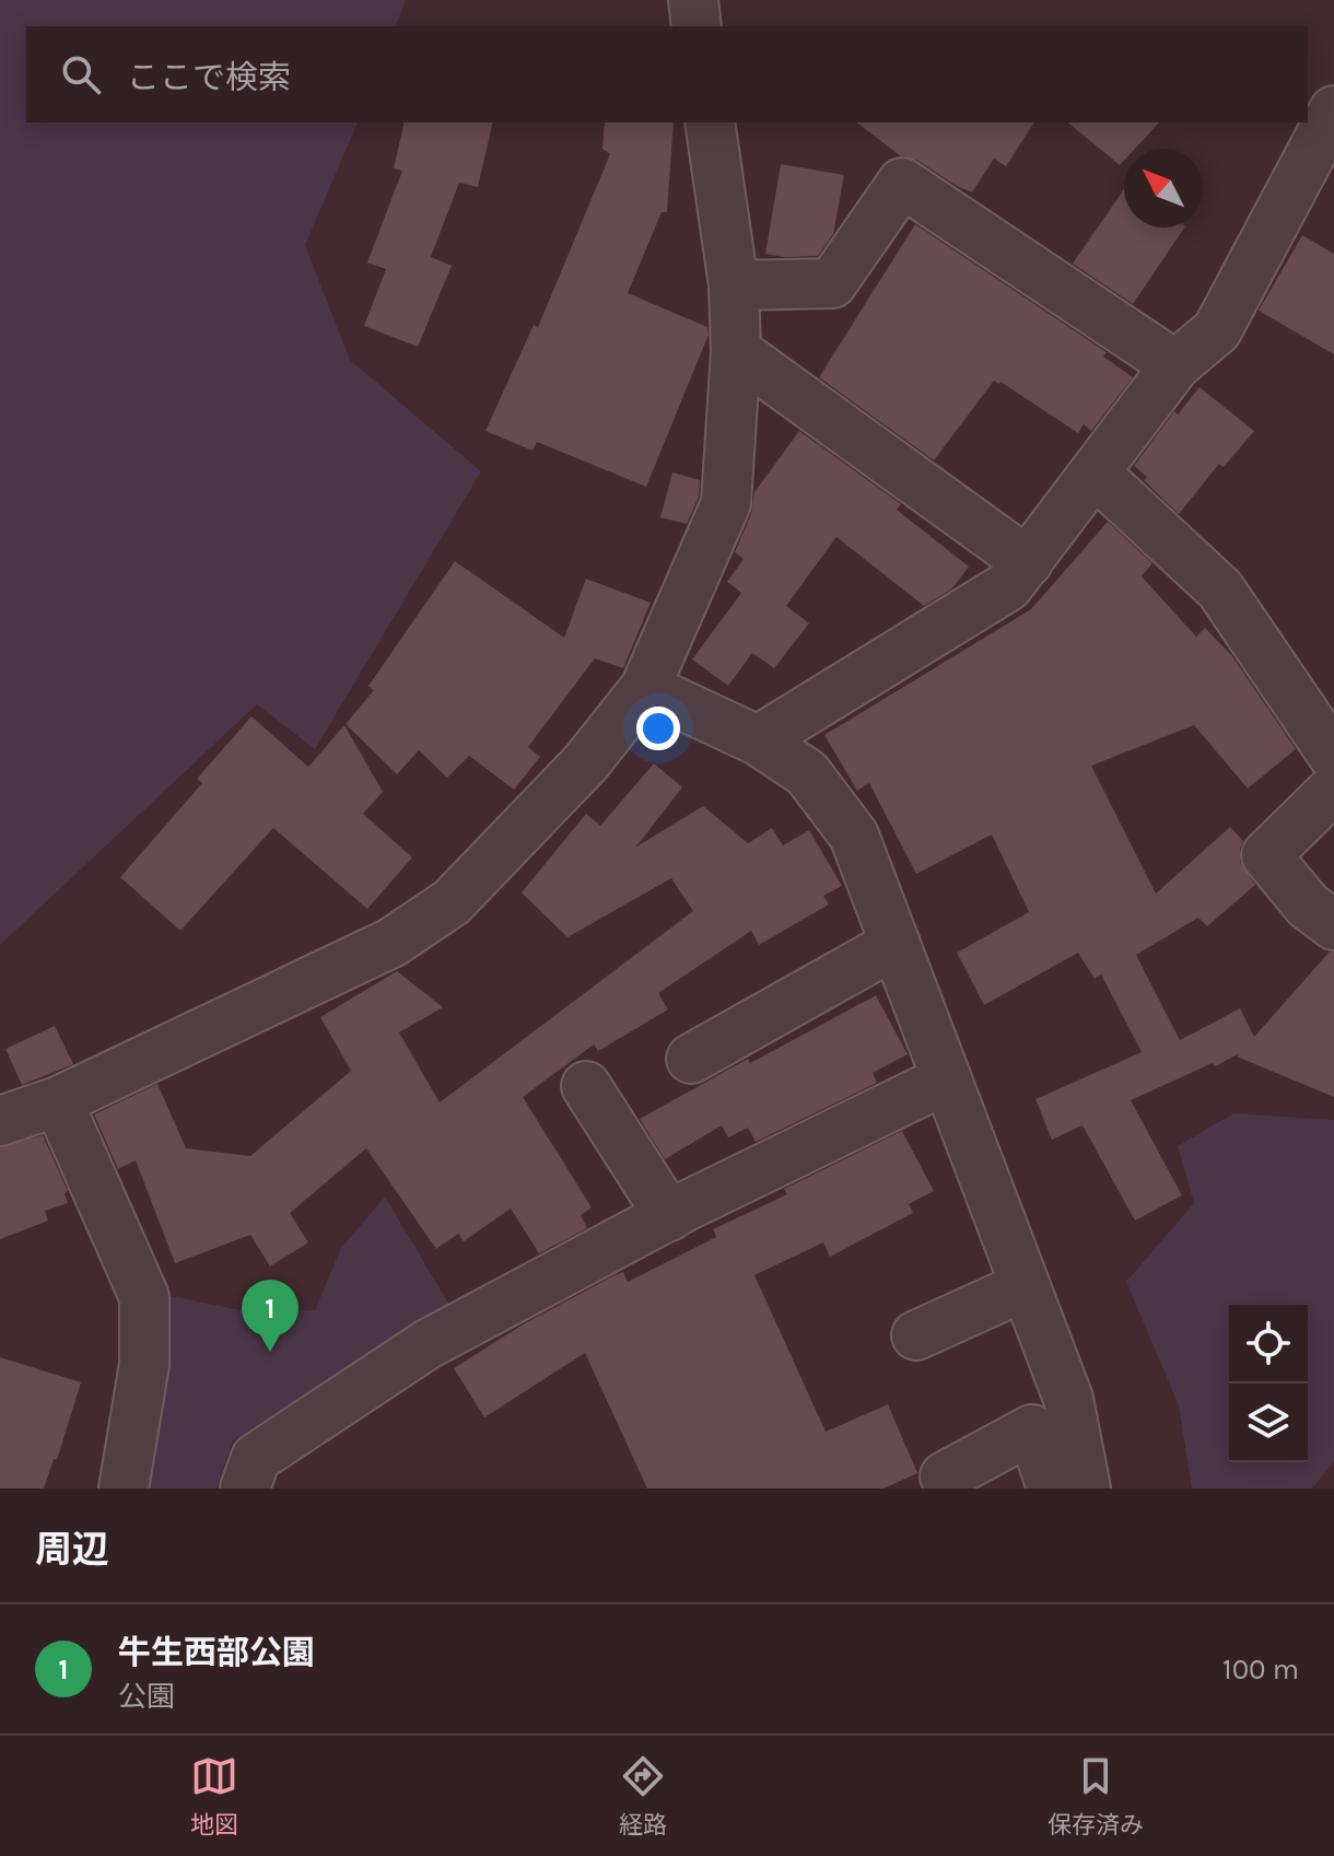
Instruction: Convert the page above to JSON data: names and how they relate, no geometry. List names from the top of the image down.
{
  "north": "top left",
  "page": {
    "search": "ここで検索",
    "pins": "1",
    "heading": "周辺",
    "list": [
      {
        "mark": "1",
        "name": "牛生西部公園",
        "note": "公園",
        "value": "100 m"
      }
    ],
    "nav": ["地図", "経路", "保存済み"]
  }
}
